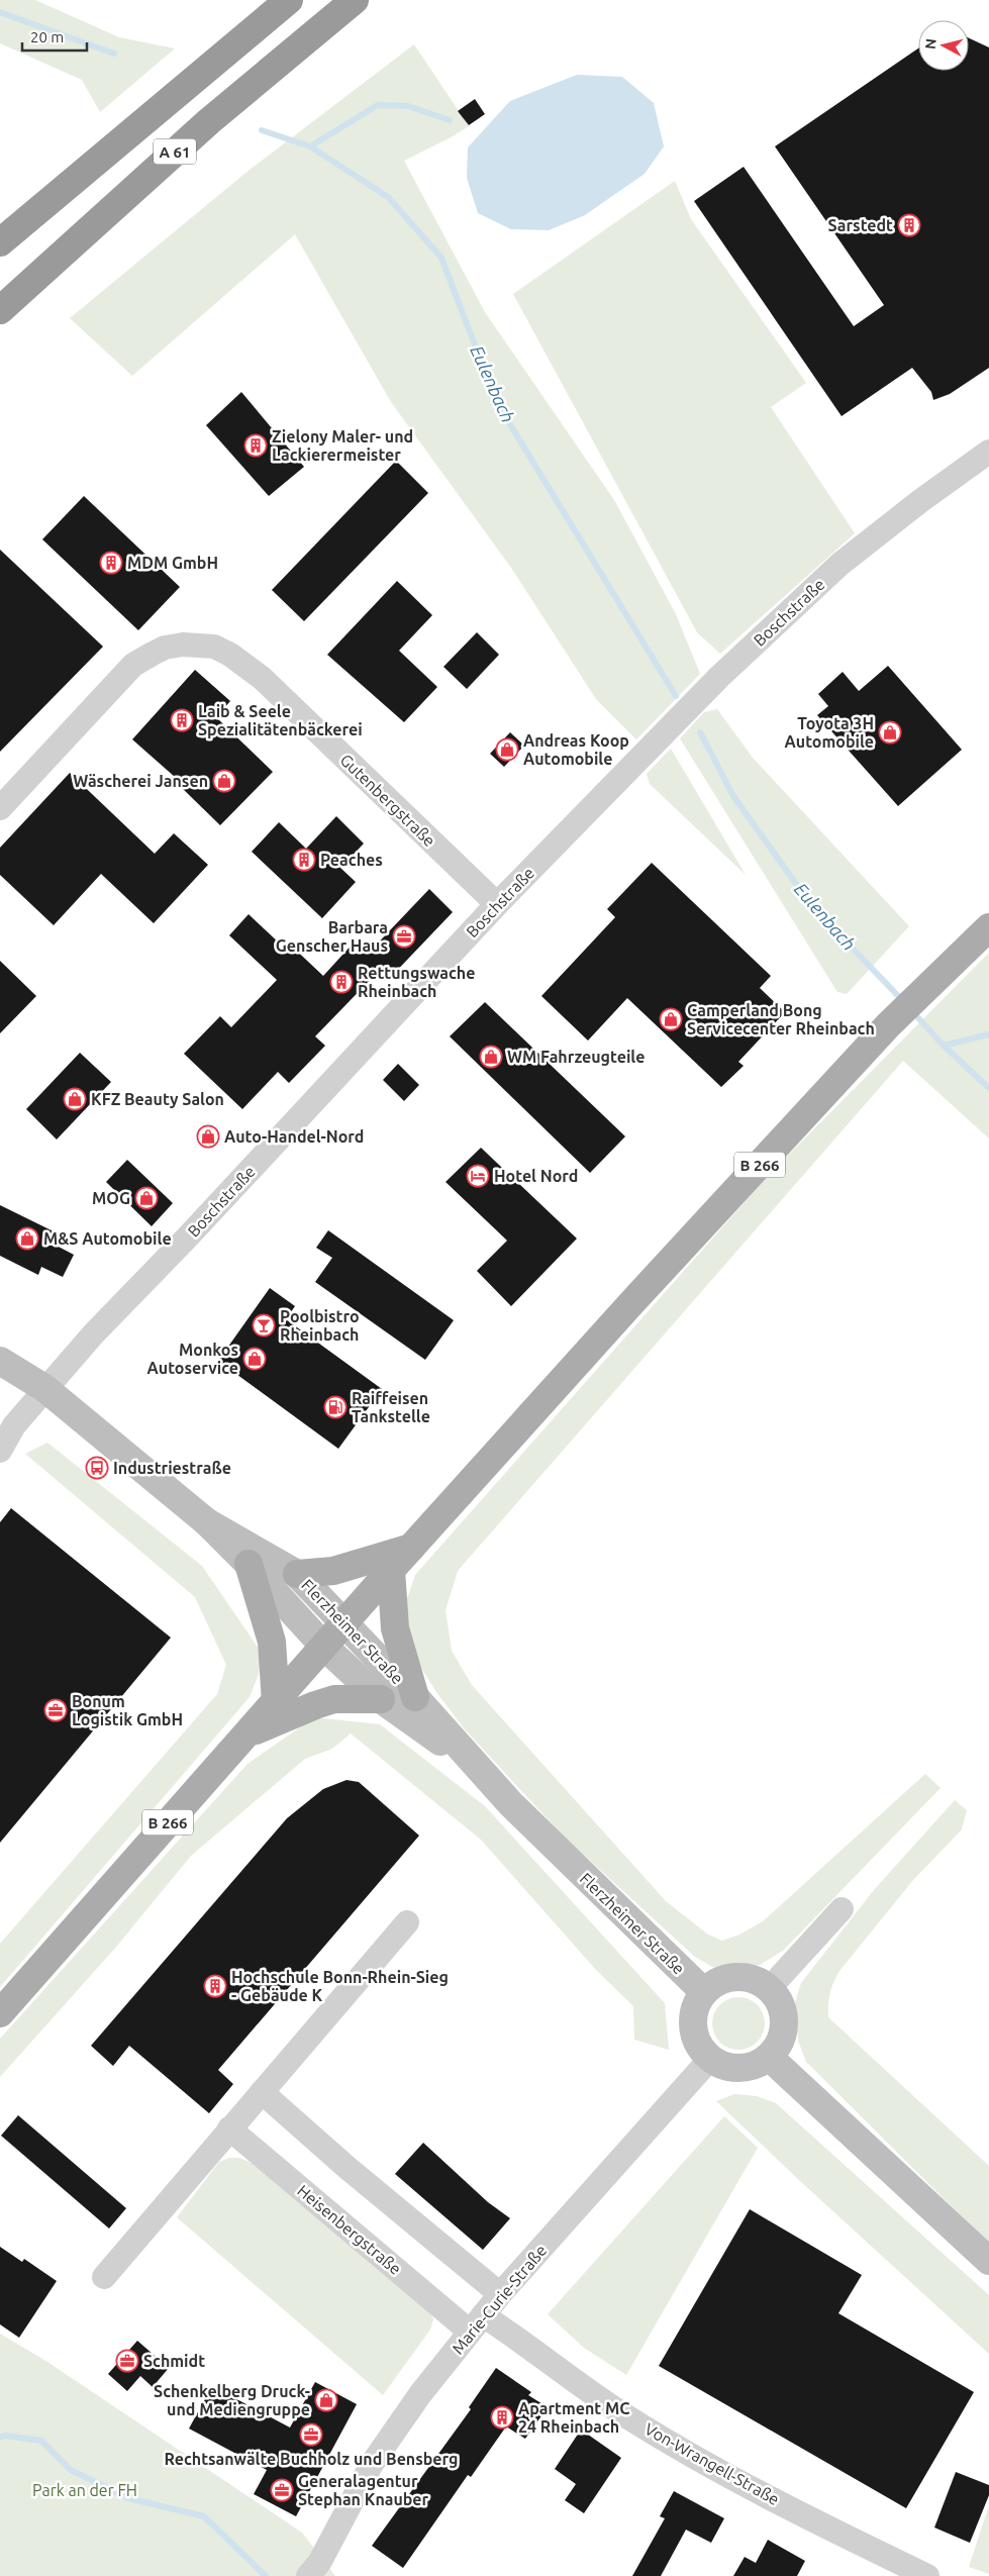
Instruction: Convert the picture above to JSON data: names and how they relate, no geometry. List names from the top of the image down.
{
  "streets": {
    "highway": ["A 61"],
    "main road": ["B 266", "Flerzheimer Straße"],
    "street": [
      "Boschstraße",
      "Gutenbergstraße",
      "Heisenbergstraße",
      "Marie-Curie-Straße",
      "Von-Wrangell-Straße"
    ]
  },
  "crossings": [
    ["Boschstraße", "Gutenbergstraße"],
    ["Boschstraße", "Flerzheimer Straße"],
    ["B 266", "Flerzheimer Straße"],
    ["Flerzheimer Straße", "Marie-Curie-Straße"],
    ["Heisenbergstraße", "Marie-Curie-Straße"],
    ["Heisenbergstraße", "Von-Wrangell-Straße"],
    ["Marie-Curie-Straße", "Von-Wrangell-Straße"]
  ],
  "water": ["Eulenbach"],
  "parks": ["Park an der FH"],
  "places": {
    "building": [
      "Sarstedt",
      "Zielony Maler- und Lackierermeister",
      "MDM GmbH",
      "Laib & Seele Spezialitätenbäckerei",
      "Peaches",
      "Rettungswache Rheinbach",
      "Hochschule Bonn-Rhein-Sieg - Gebäude K",
      "Apartment MC 24 Rheinbach"
    ],
    "shop": [
      "Toyota 3H Automobile",
      "Andreas Koop Automobile",
      "Wäscherei Jansen",
      "Camperland Bong Servicecenter Rheinbach",
      "WM Fahrzeugteile",
      "KFZ Beauty Salon",
      "Auto-Handel-Nord",
      "MOG",
      "M&S Automobile",
      "Monkos Autoservice",
      "Schenkelberg Druck- und Mediengruppe"
    ],
    "office": [
      "Barbara Genscher Haus",
      "Bonum Logistik GmbH",
      "Schmidt",
      "Rechtsanwälte Buchholz und Bensberg",
      "Generalagentur Stephan Knauber"
    ],
    "hotel": ["Hotel Nord"],
    "bar": ["Poolbistro Rheinbach"],
    "fuel station": ["Raiffeisen Tankstelle"],
    "bus stop": ["Industriestraße"]
  },
  "scale_bar": "20 m",
  "north": "left"
}
